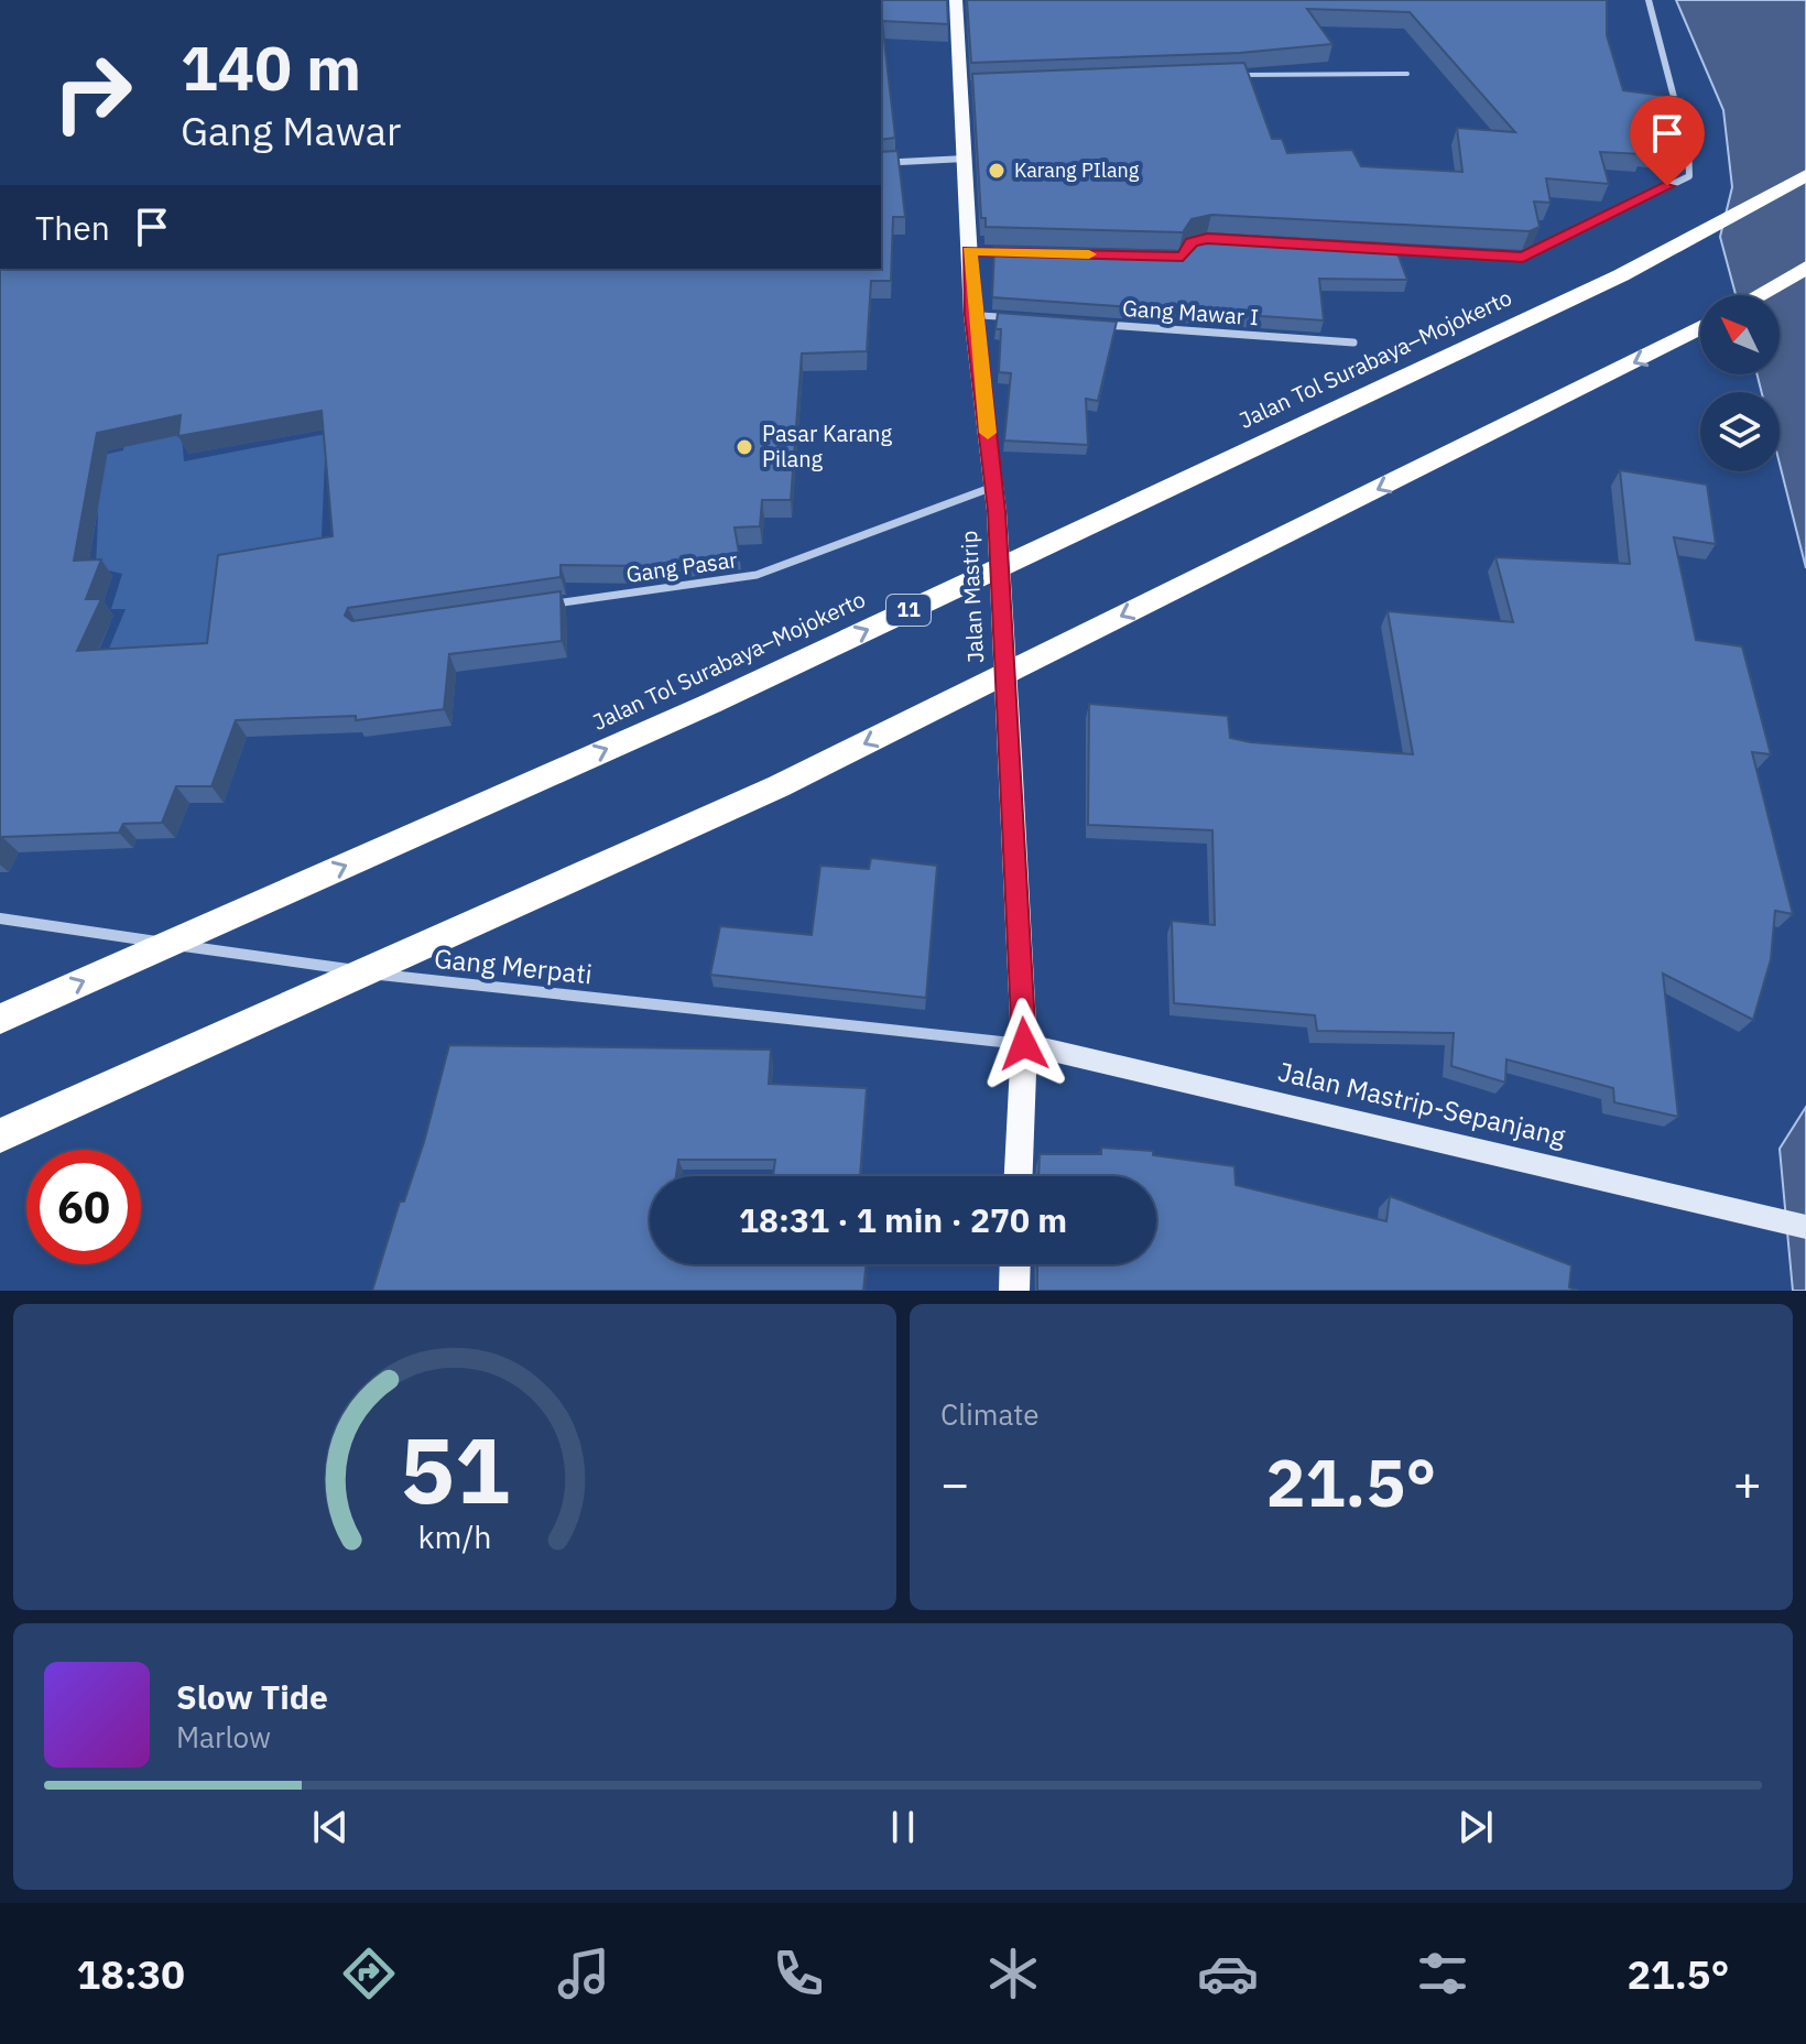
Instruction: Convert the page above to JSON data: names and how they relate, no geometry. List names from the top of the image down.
{
  "streets": {
    "highway": ["Jalan Tol Surabaya–Mojokerto", "11"],
    "main road": ["Jalan Mastrip", "Jalan Mastrip-Sepanjang"],
    "street": ["Gang Mawar I", "Gang Pasar", "Gang Merpati"]
  },
  "crossings": [
    ["Gang Pasar", "Jalan Mastrip"],
    ["Jalan Mastrip", "Gang Merpati"],
    ["Jalan Mastrip", "Jalan Mastrip-Sepanjang"],
    ["Gang Merpati", "Jalan Mastrip-Sepanjang"]
  ],
  "places": ["Karang PIlang", "Pasar Karang Pilang"],
  "north": "top left",
  "page": {
    "turn": ["140 m", "Gang Mawar"],
    "then": "Then",
    "limit": "60",
    "trip": "18:31 · 1 min · 270 m",
    "tile": "Climate",
    "heat": ["−", "21.5°", "+"],
    "song": ["Slow Tide", "Marlow"],
    "tabs": ["18:30", "21.5°"],
    "gauge": ["51", "km/h"]
  }
}
